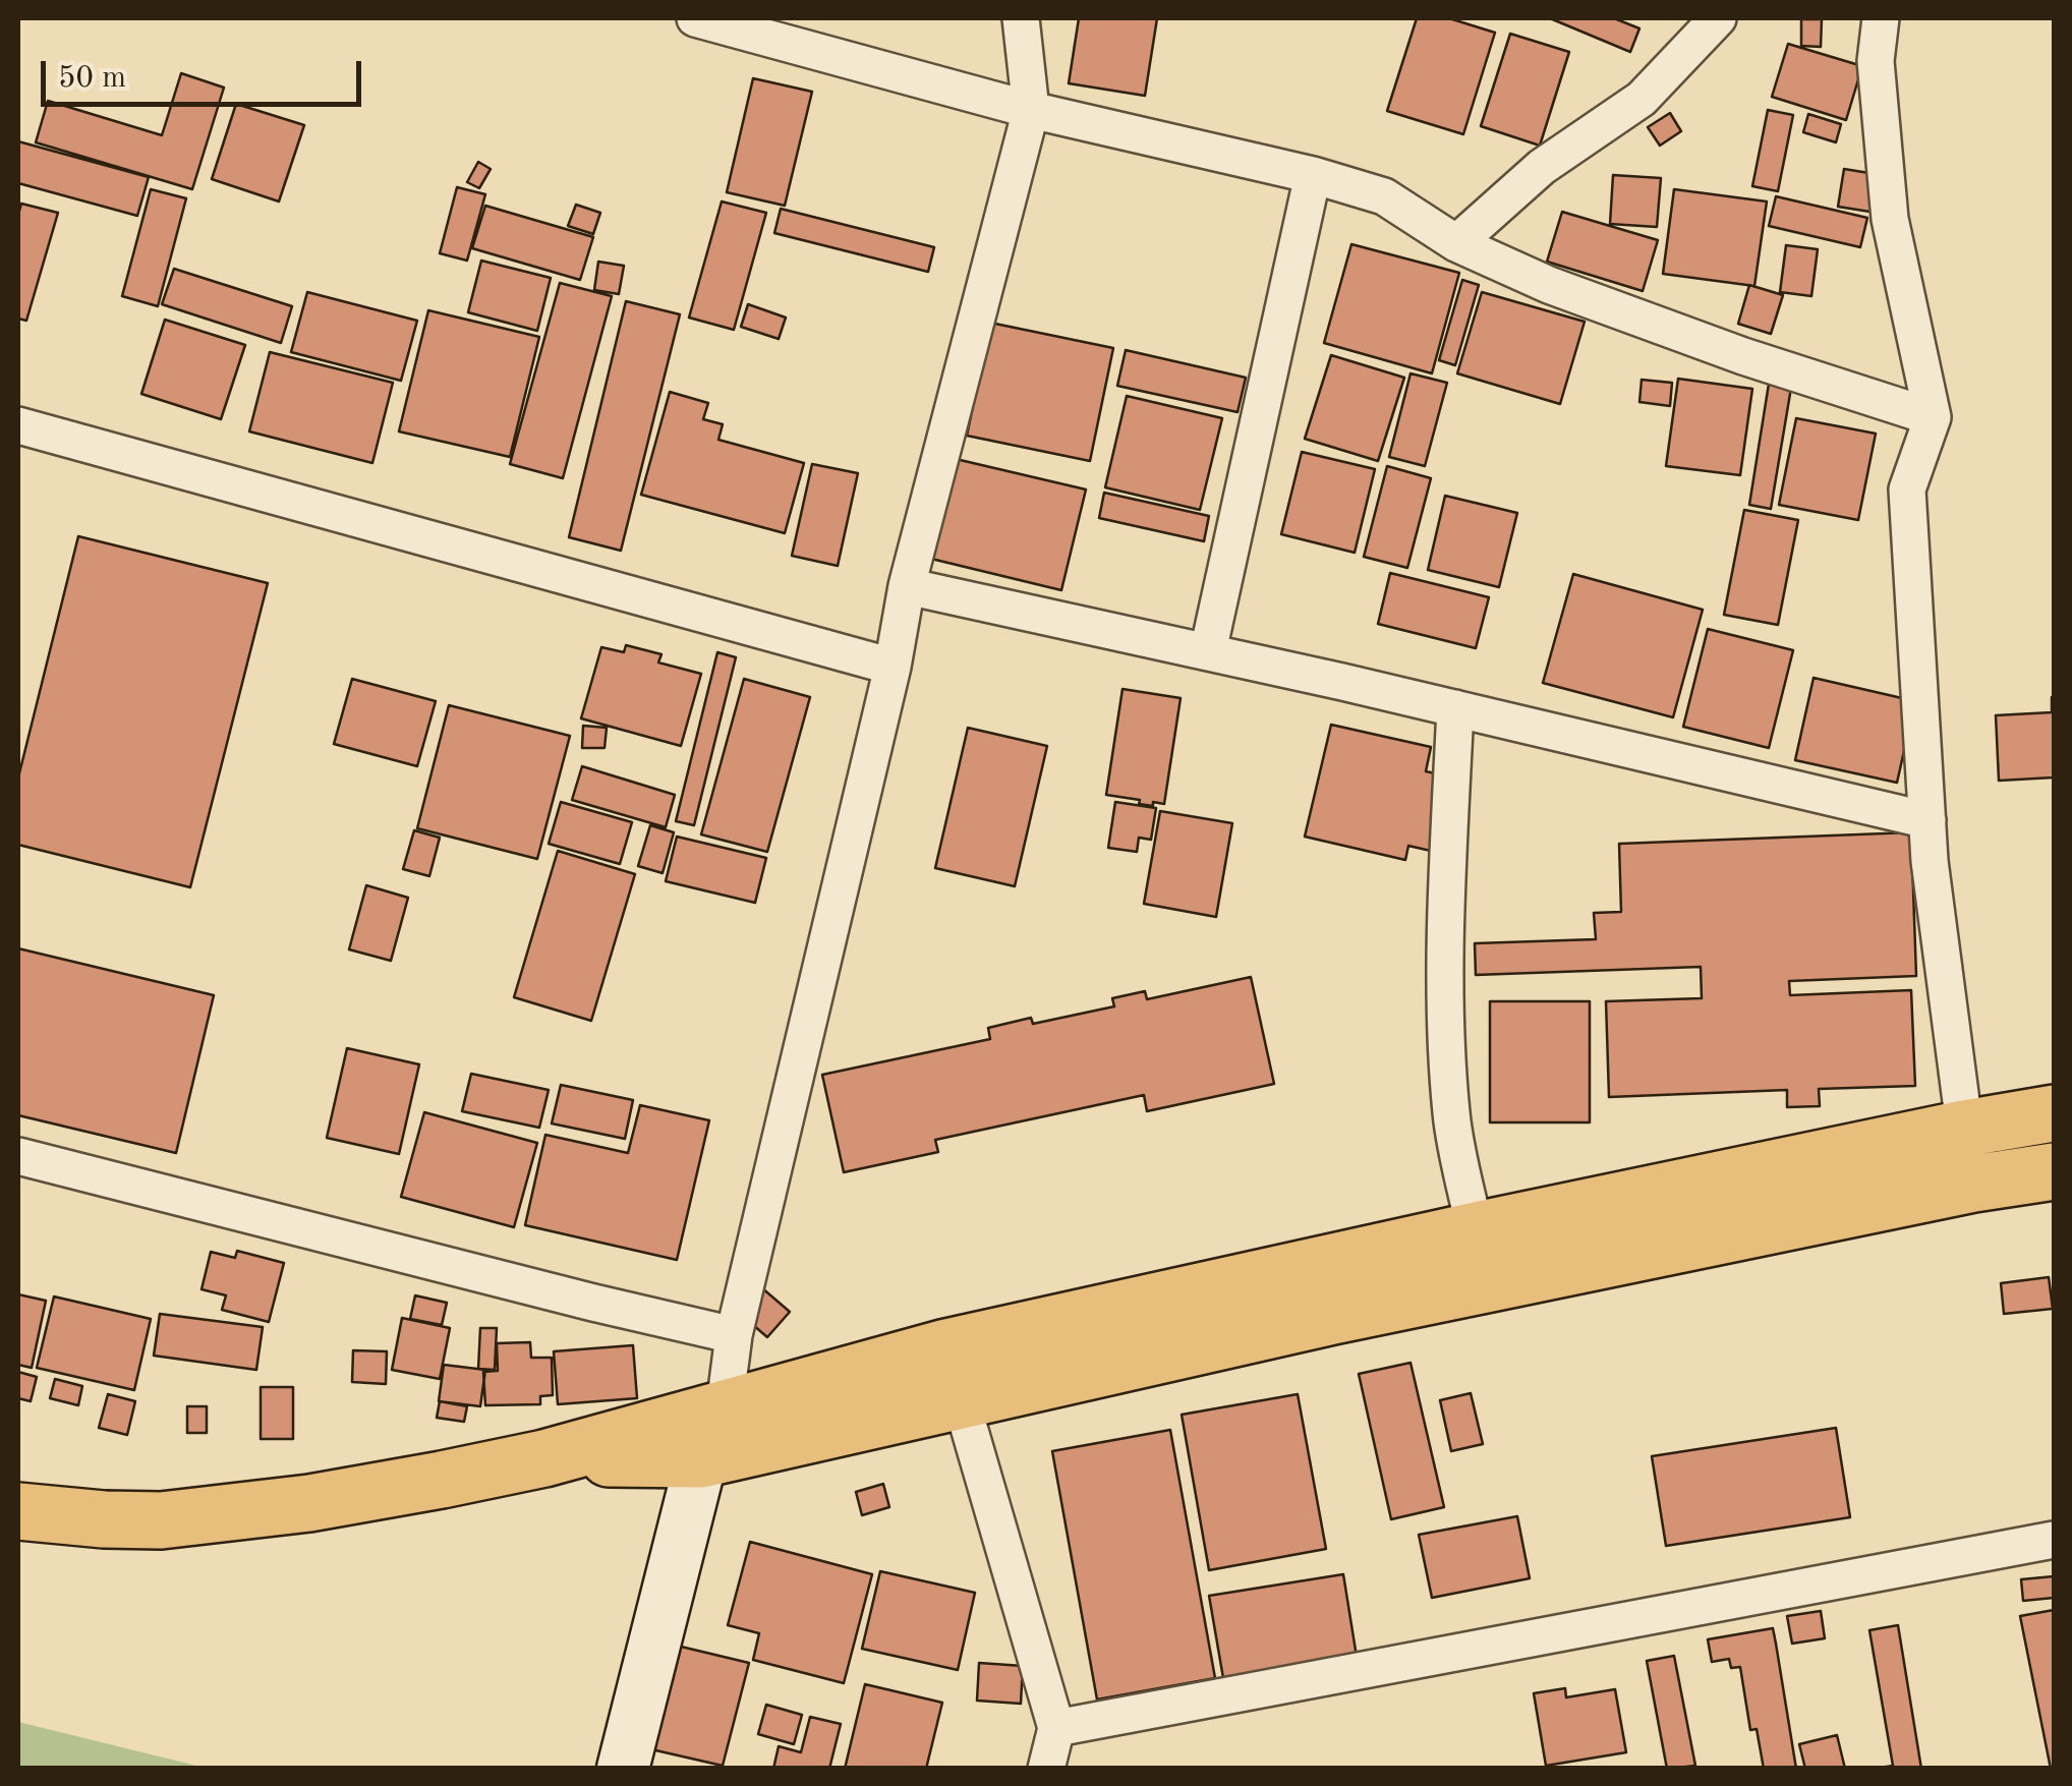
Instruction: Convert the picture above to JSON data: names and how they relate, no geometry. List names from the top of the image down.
{
  "scale_bar": "50 m"
}
